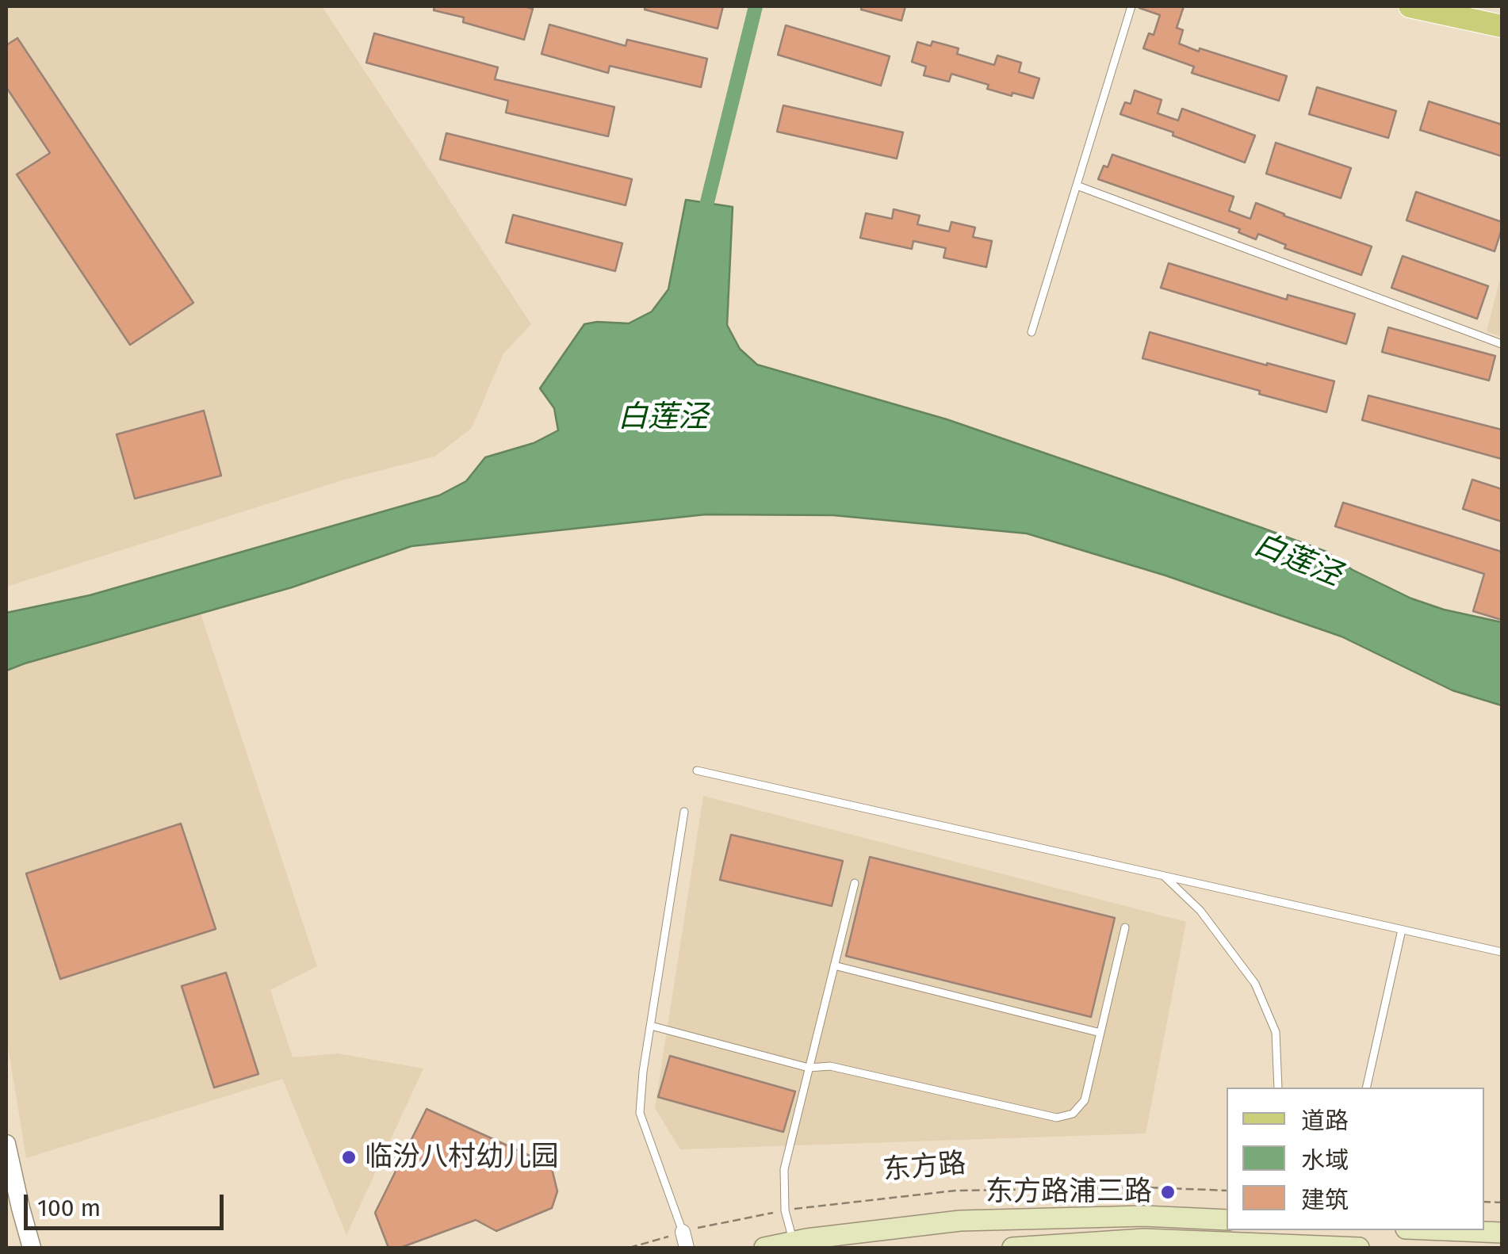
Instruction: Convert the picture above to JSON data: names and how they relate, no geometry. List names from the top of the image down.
{
  "streets": {
    "main road": ["东方路"]
  },
  "water": ["白莲泾"],
  "places": ["临汾八村幼儿园", "东方路浦三路"],
  "legend": ["道路", "水域", "建筑"],
  "scale_bar": "100 m"
}
